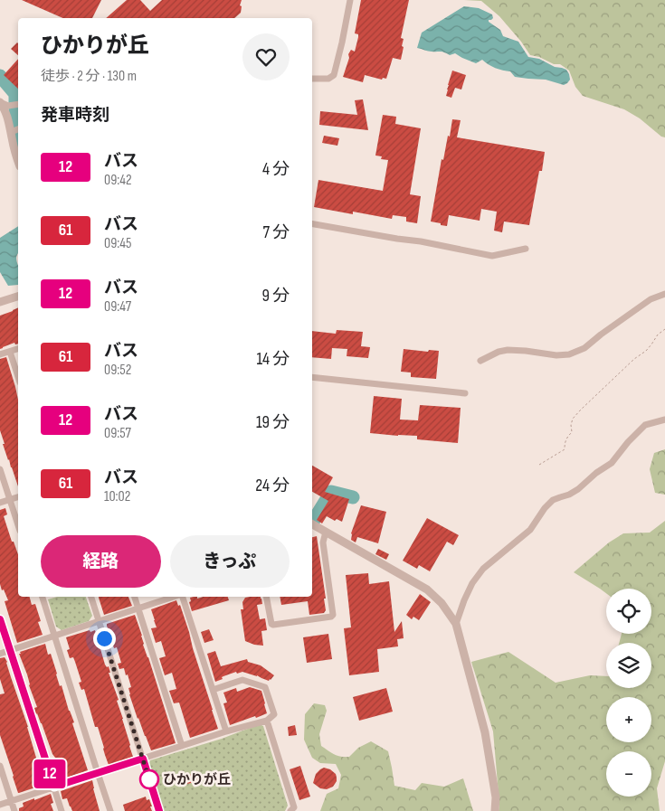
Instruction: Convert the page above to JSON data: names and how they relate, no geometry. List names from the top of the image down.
{
  "places": ["ひかりが丘"],
  "lines": ["bus line 12"],
  "page": {
    "on_map": "12",
    "heading": [
      ["ひかりが丘", "徒歩 · 2 分 · 130 m"],
      "発車時刻"
    ],
    "list": [
      {
        "mark": "12",
        "name": "バス",
        "note": "09:42",
        "value": "4 分"
      },
      {
        "mark": "61",
        "name": "バス",
        "note": "09:45",
        "value": "7 分"
      },
      {
        "mark": "12",
        "name": "バス",
        "note": "09:47",
        "value": "9 分"
      },
      {
        "mark": "61",
        "name": "バス",
        "note": "09:52",
        "value": "14 分"
      },
      {
        "mark": "12",
        "name": "バス",
        "note": "09:57",
        "value": "19 分"
      },
      {
        "mark": "61",
        "name": "バス",
        "note": "10:02",
        "value": "24 分"
      }
    ],
    "buttons": ["経路", "きっぷ"],
    "map_buttons": ["+", "−"]
  }
}
